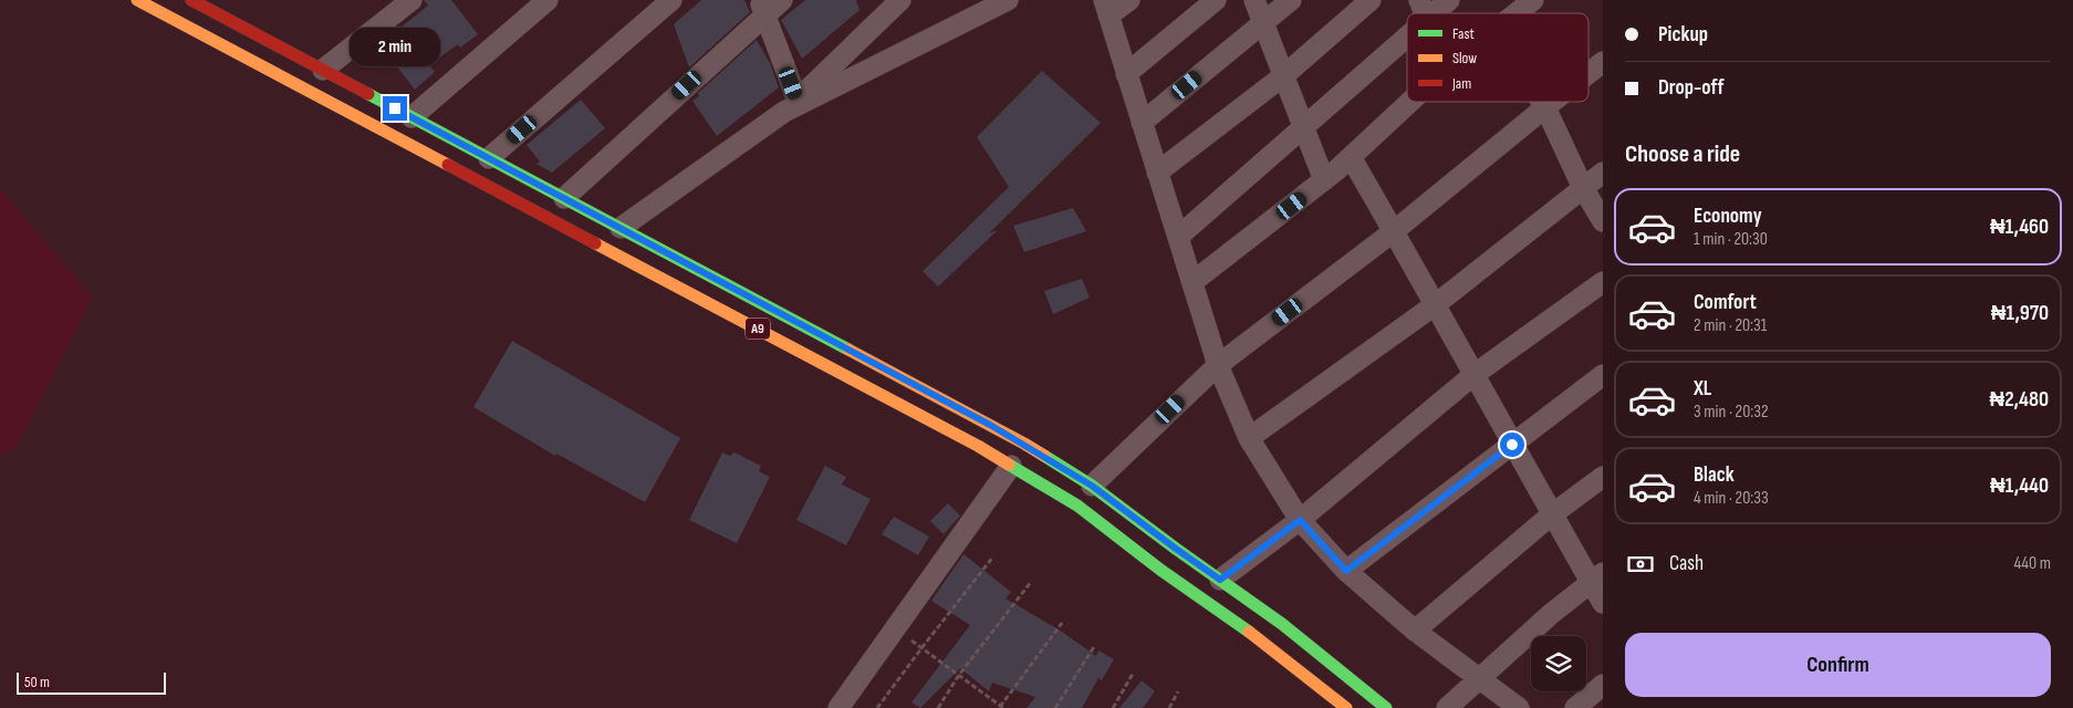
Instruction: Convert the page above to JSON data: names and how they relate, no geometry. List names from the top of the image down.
{
  "streets": {
    "highway": ["A9"]
  },
  "legend": ["Fast", "Slow", "Jam"],
  "scale_bar": "50 m",
  "page": {
    "banner": ["Pickup", "Drop-off"],
    "bubble": "2 min",
    "heading": "Choose a ride",
    "list": [
      {
        "name": "Economy",
        "note": "1 min · 20:30",
        "value": "₦1,460"
      },
      {
        "name": "Comfort",
        "note": "2 min · 20:31",
        "value": "₦1,970"
      },
      {
        "name": "XL",
        "note": "3 min · 20:32",
        "value": "₦2,480"
      },
      {
        "name": "Black",
        "note": "4 min · 20:33",
        "value": "₦1,440"
      }
    ],
    "pay": ["Cash", "440 m"],
    "buttons": "Confirm",
    "scale": "50 m"
  }
}
